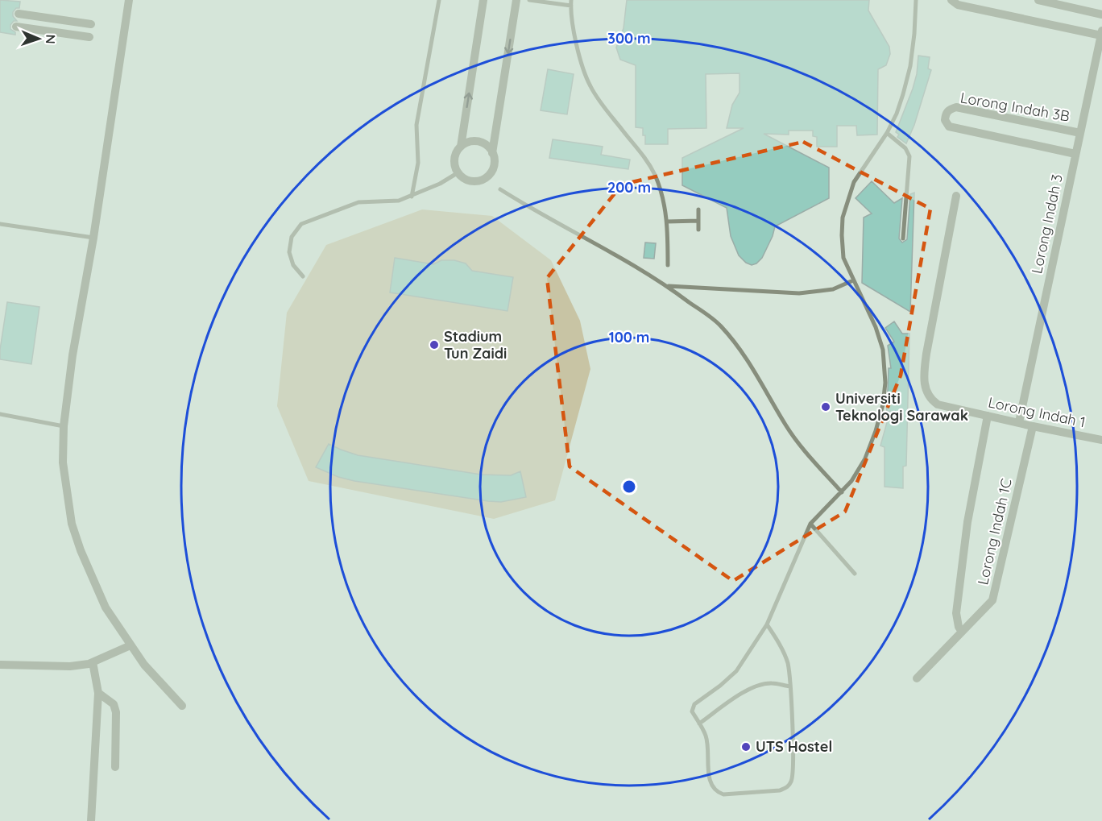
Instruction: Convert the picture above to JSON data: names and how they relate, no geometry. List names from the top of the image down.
{
  "streets": {
    "street": [
      "Lorong Indah 3B",
      "Lorong Indah 3",
      "Lorong Indah 1",
      "Lorong Indah 1C"
    ]
  },
  "crossings": [
    ["Lorong Indah 3B", "Lorong Indah 3"],
    ["Lorong Indah 3", "Lorong Indah 1"],
    ["Lorong Indah 1", "Lorong Indah 1C"]
  ],
  "places": ["Stadium Tun Zaidi", "Universiti Teknologi Sarawak", "UTS Hostel"],
  "north": "right",
  "rings": ["300 m", "200 m", "100 m"]
}
